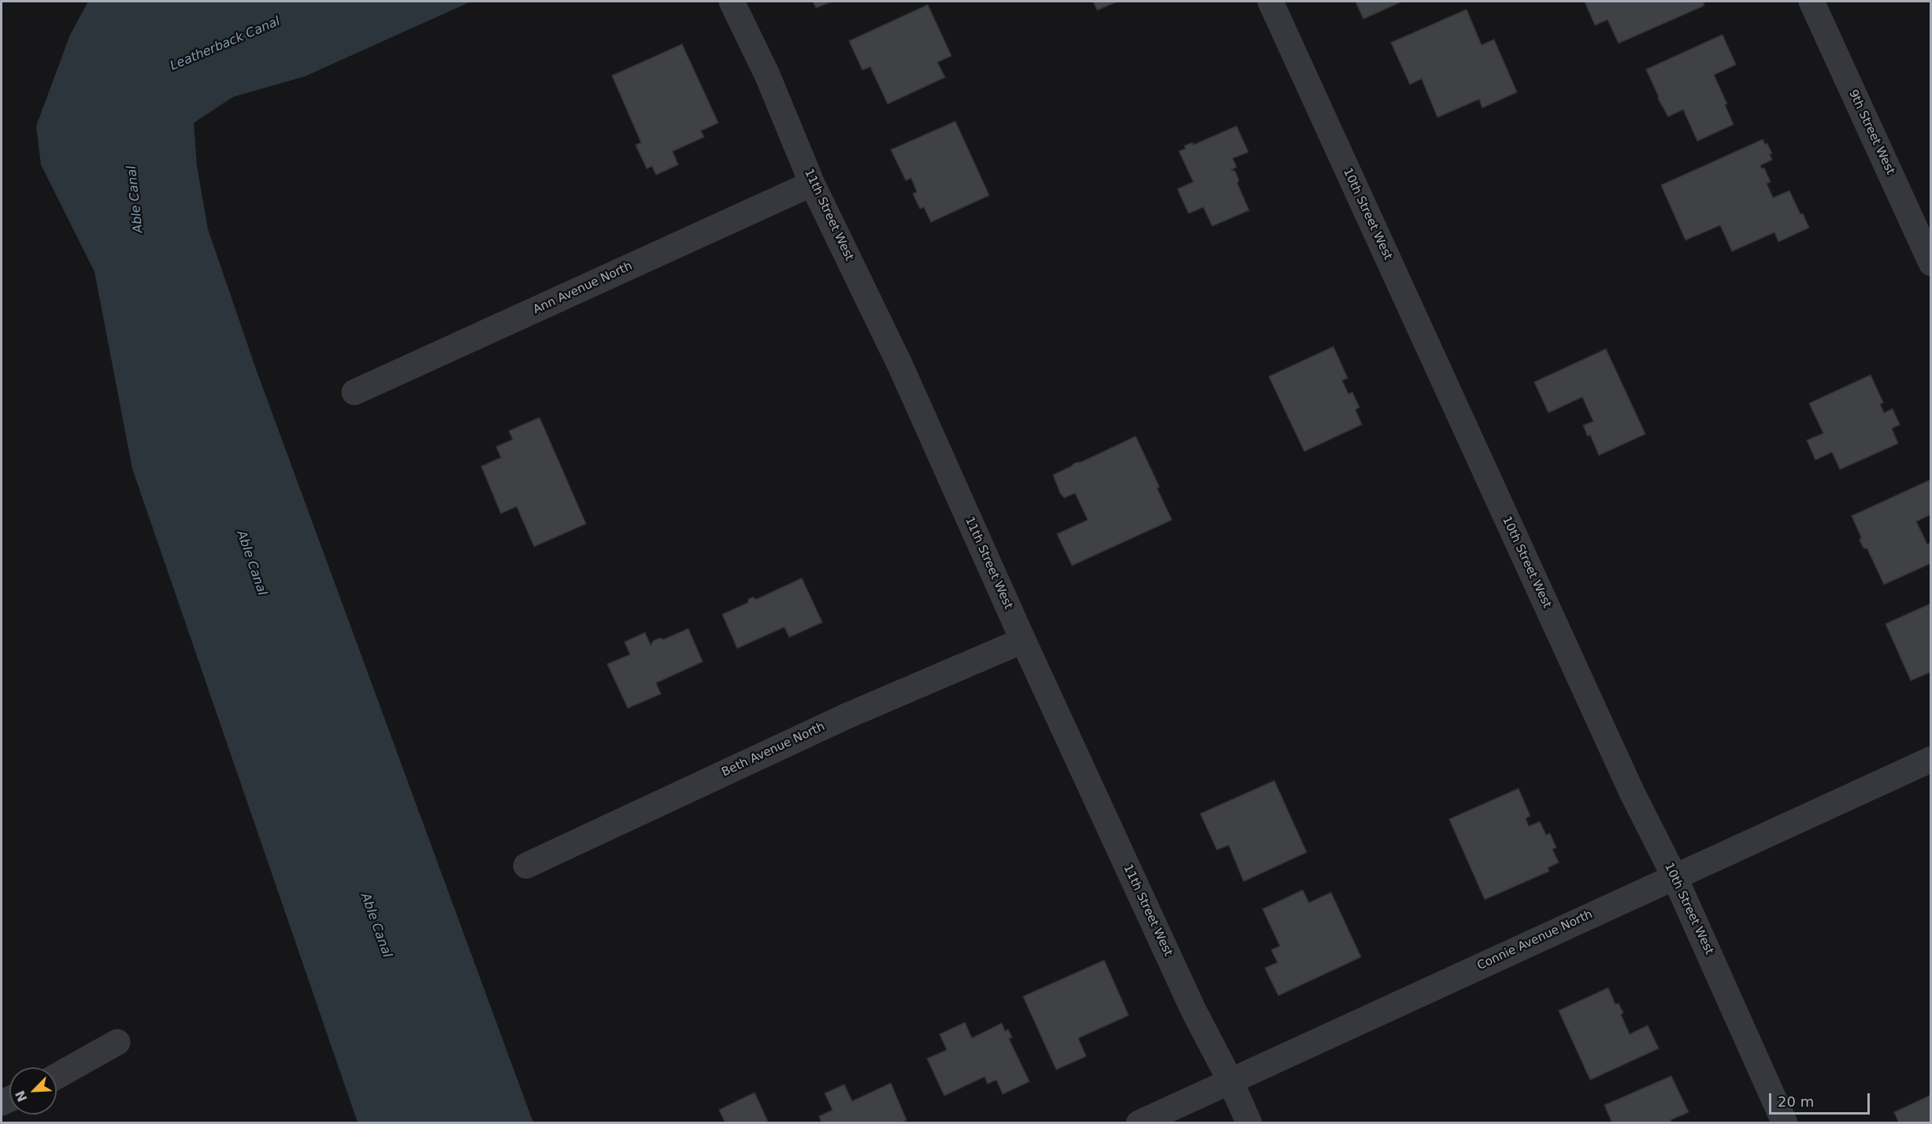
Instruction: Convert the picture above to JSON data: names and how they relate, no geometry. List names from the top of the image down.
{
  "streets": {
    "street": [
      "9th Street West",
      "10th Street West",
      "11th Street West",
      "Ann Avenue North",
      "Beth Avenue North",
      "Connie Avenue North"
    ]
  },
  "crossings": [
    ["10th Street West", "Connie Avenue North"],
    ["11th Street West", "Ann Avenue North"],
    ["11th Street West", "Beth Avenue North"],
    ["11th Street West", "Connie Avenue North"]
  ],
  "water": ["Leatherback Canal", "Able Canal"],
  "scale_bar": "20 m",
  "north": "bottom left"
}
